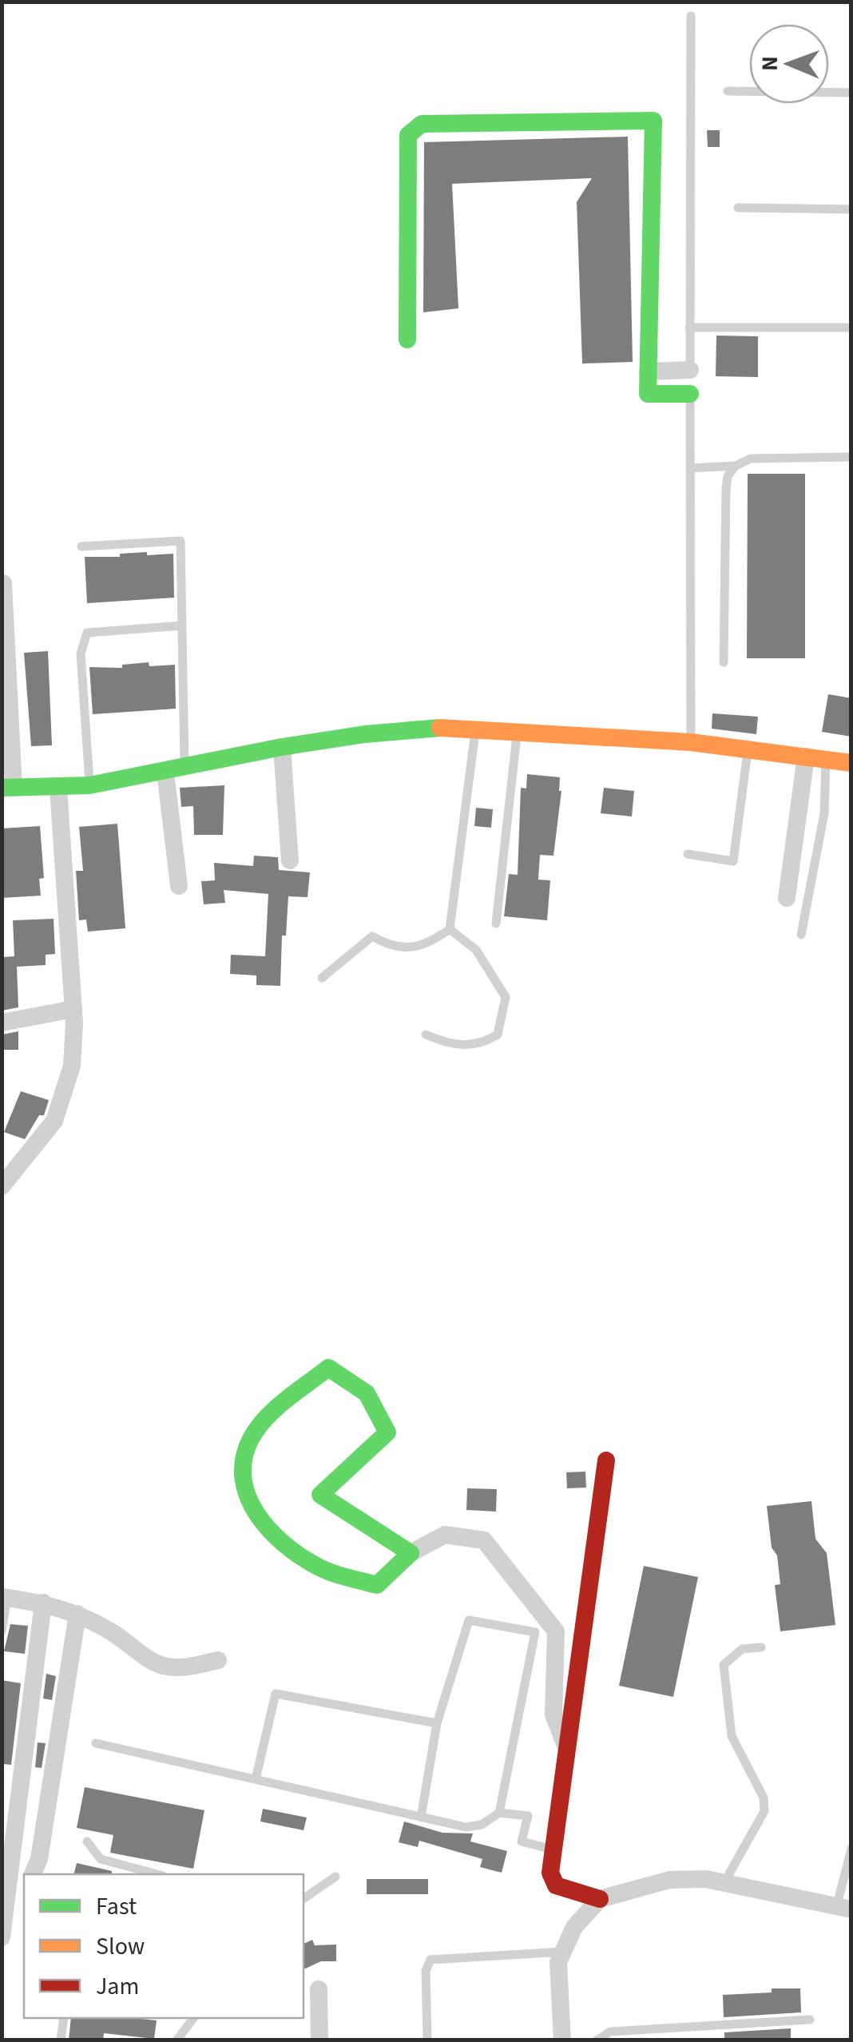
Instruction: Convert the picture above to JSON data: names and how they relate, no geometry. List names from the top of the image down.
{
  "legend": ["Fast", "Slow", "Jam"],
  "north": "left"
}
